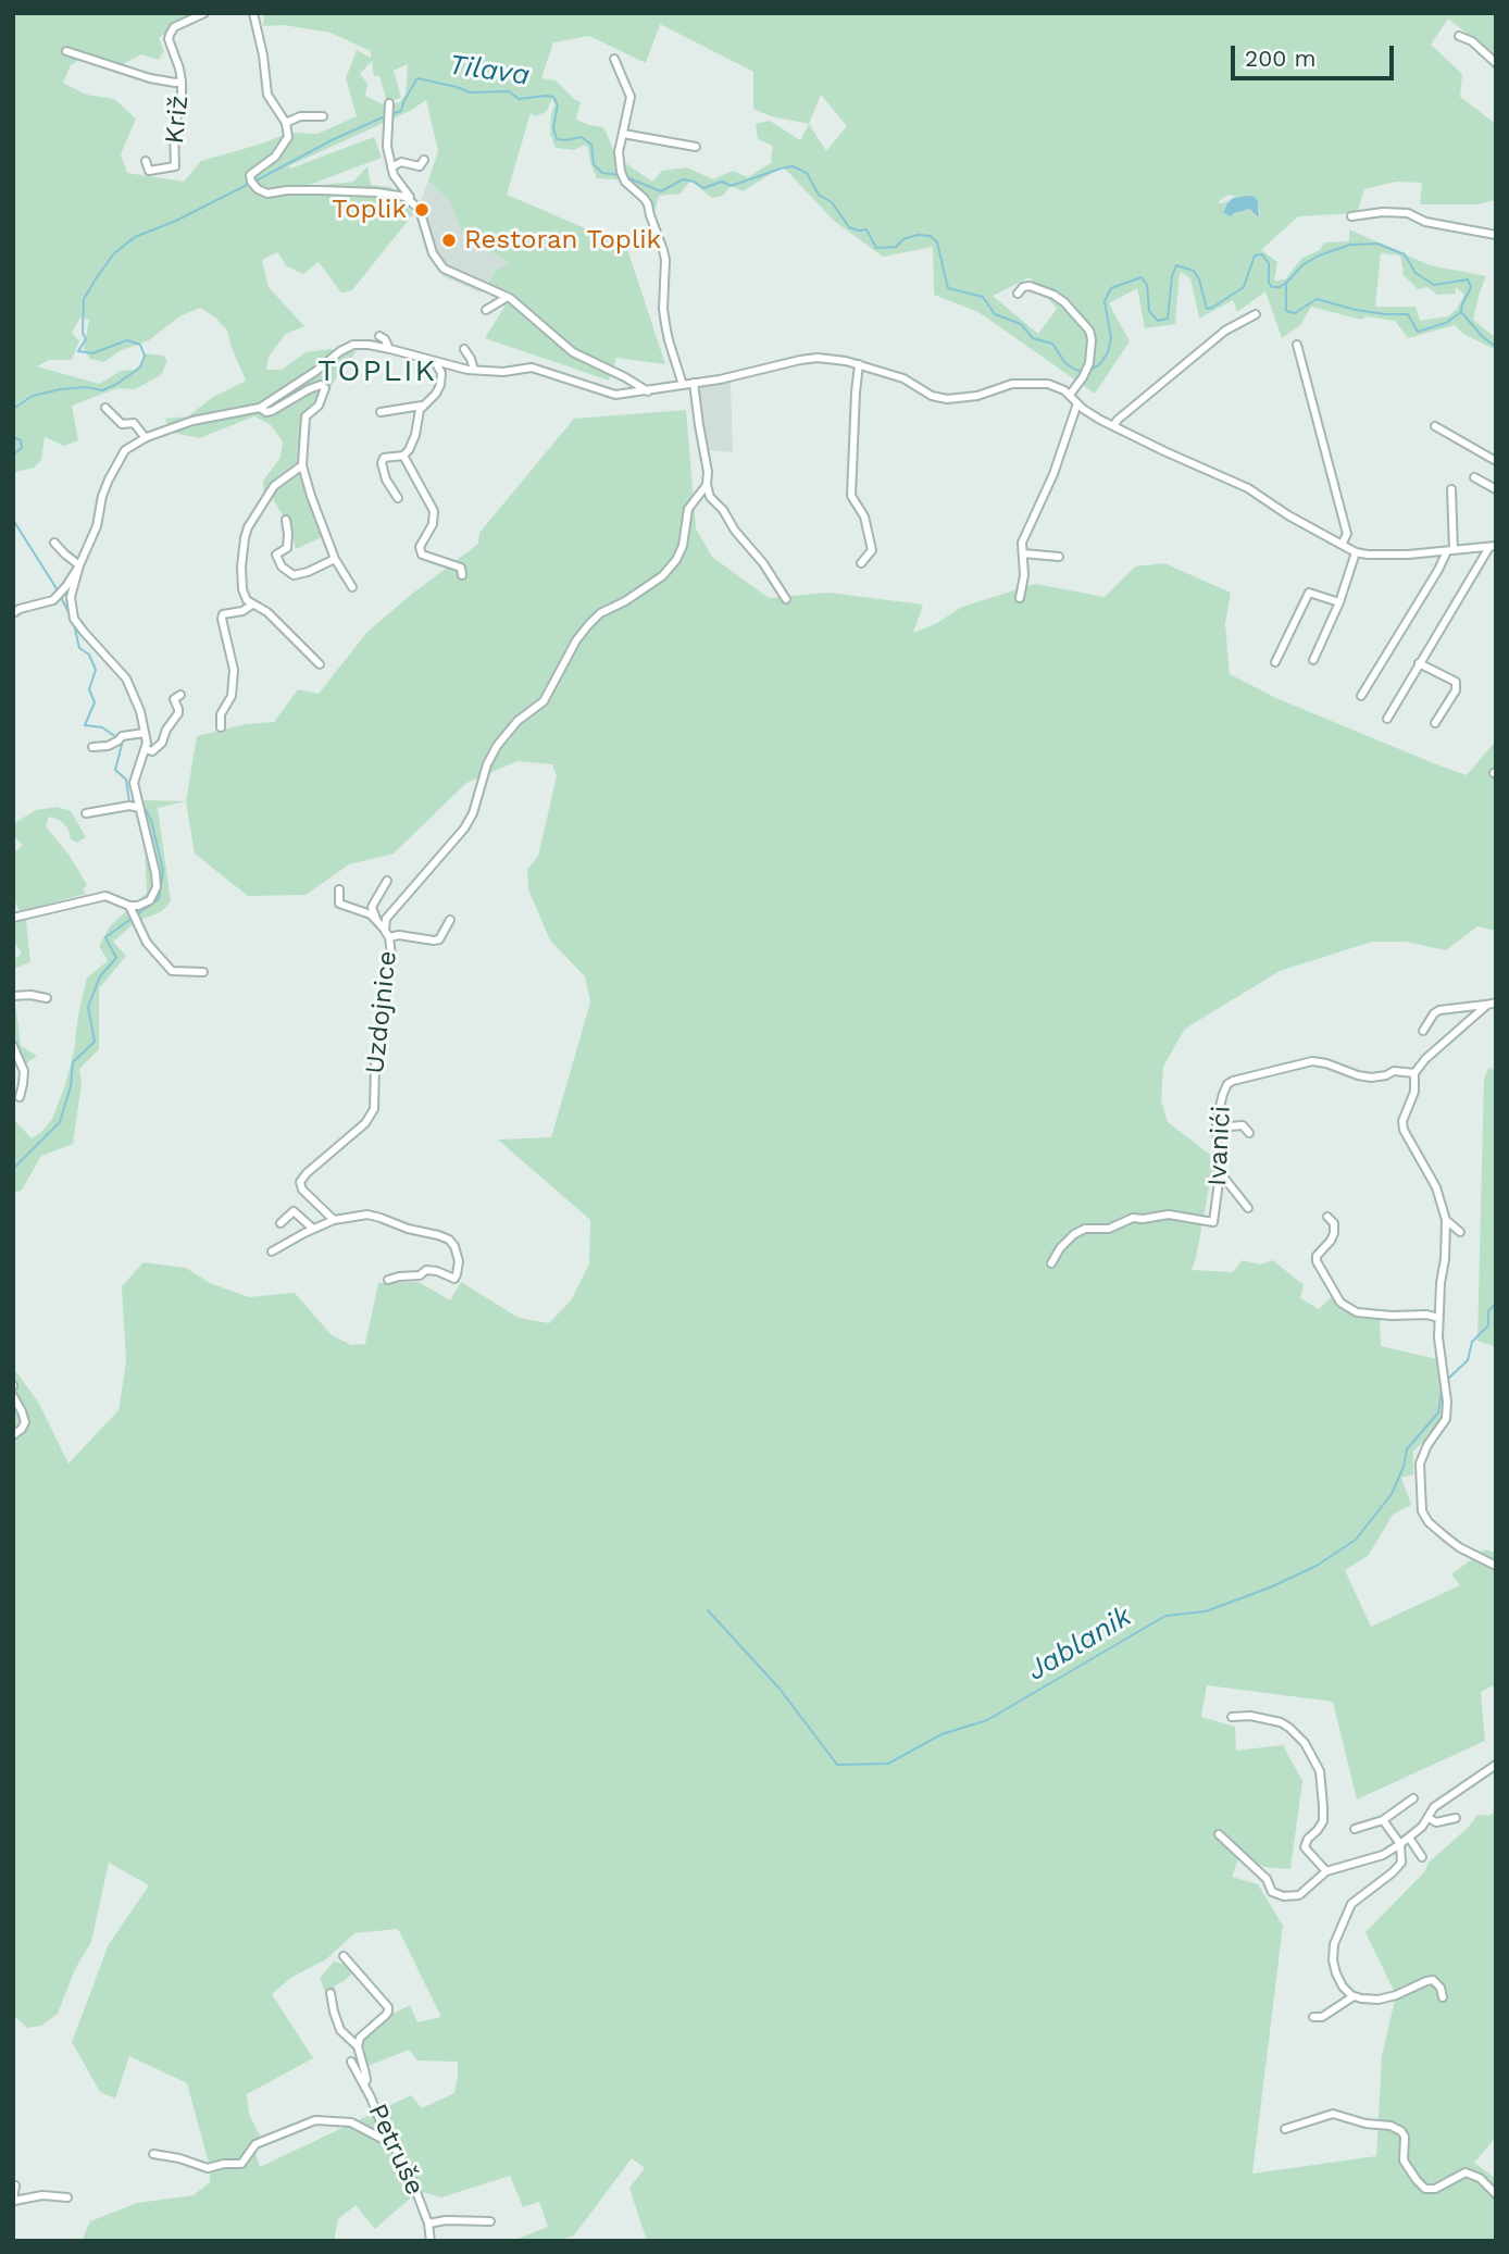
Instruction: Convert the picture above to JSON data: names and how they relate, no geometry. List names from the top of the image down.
{
  "streets": {
    "street": [
      "Križ",
      "Uzdojnice",
      "Ivanići",
      "Petruše"
    ]
  },
  "districts": ["TOPLIK"],
  "water": ["Tilava", "Jablanik"],
  "places": ["Toplik", "Restoran Toplik"],
  "scale_bar": "200 m"
}
